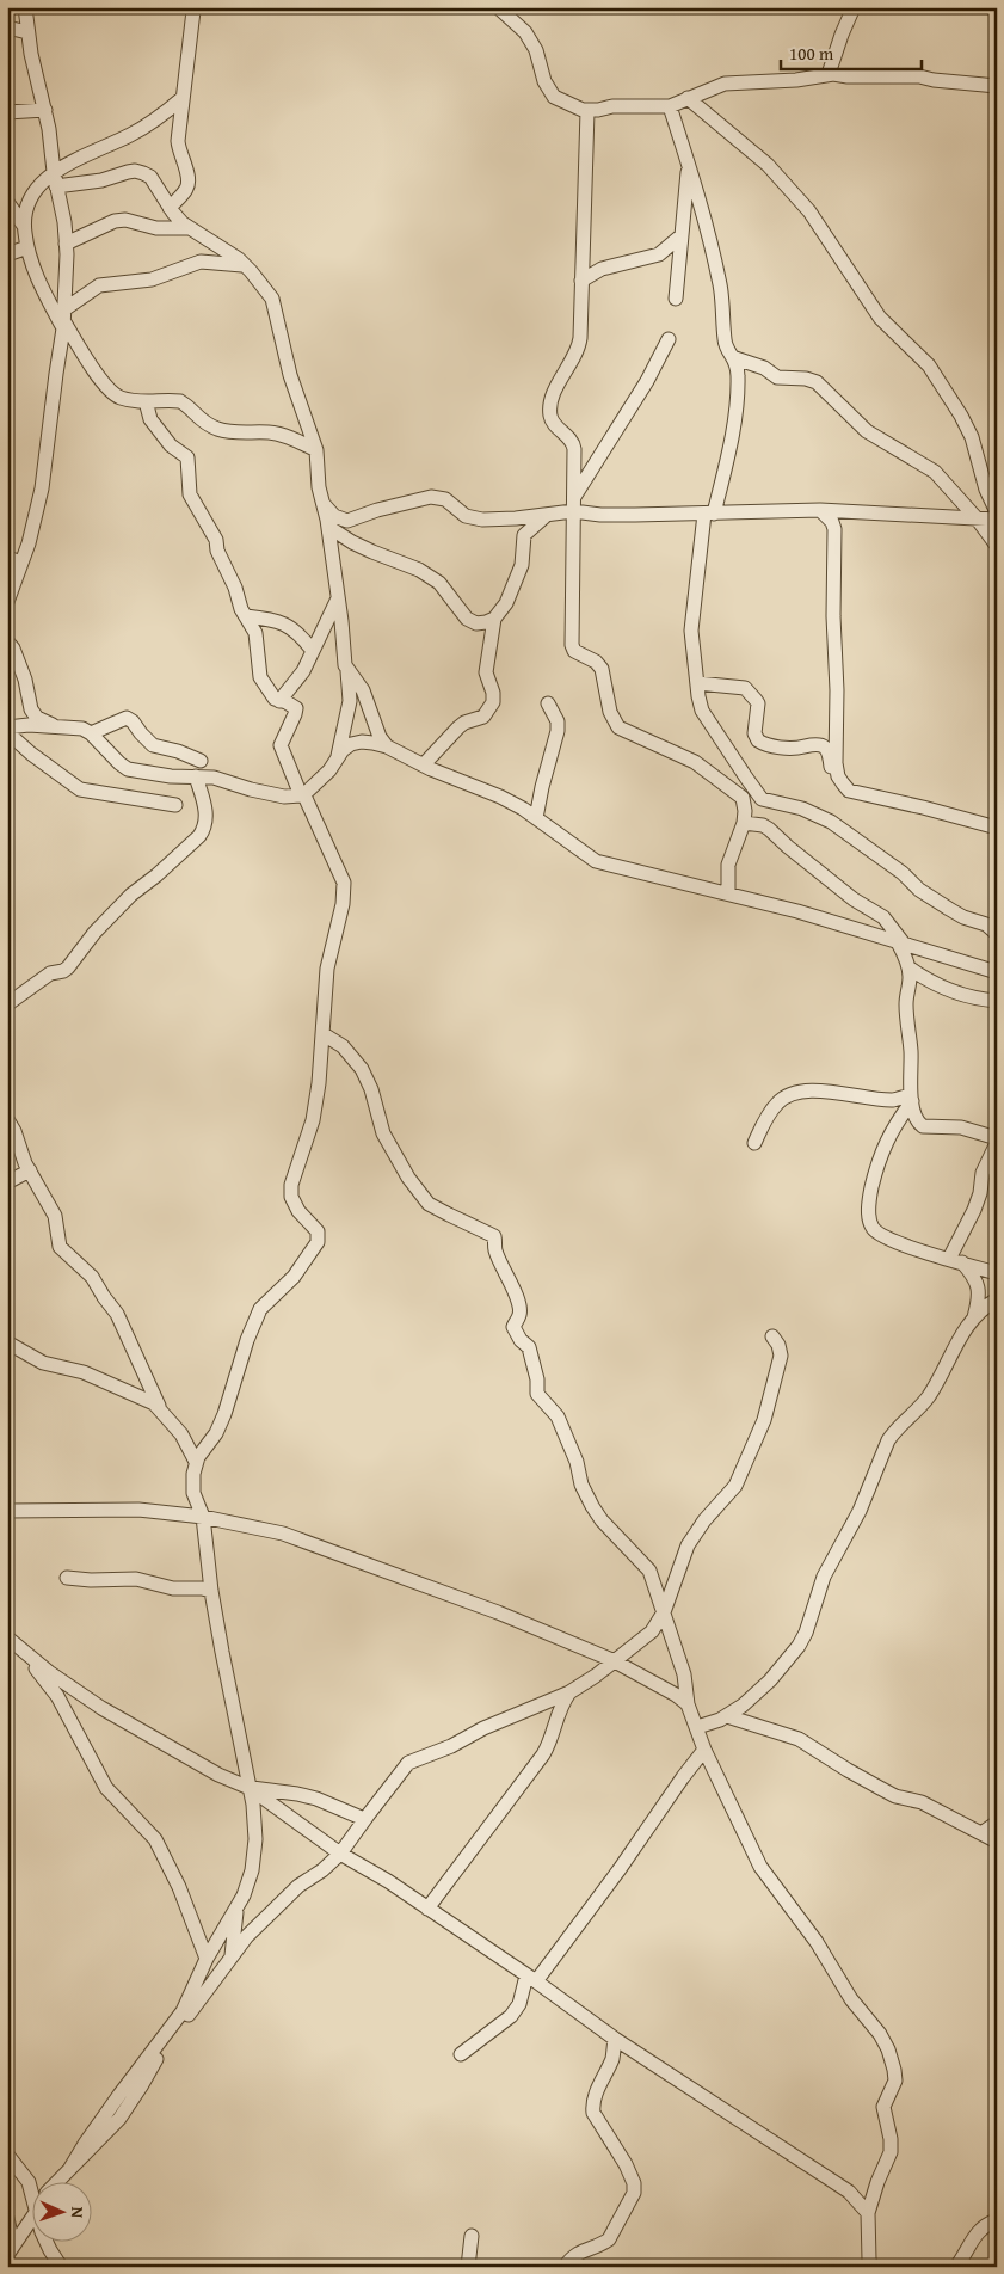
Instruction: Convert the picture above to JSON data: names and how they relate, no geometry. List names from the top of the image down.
{
  "scale_bar": "100 m",
  "north": "right"
}
